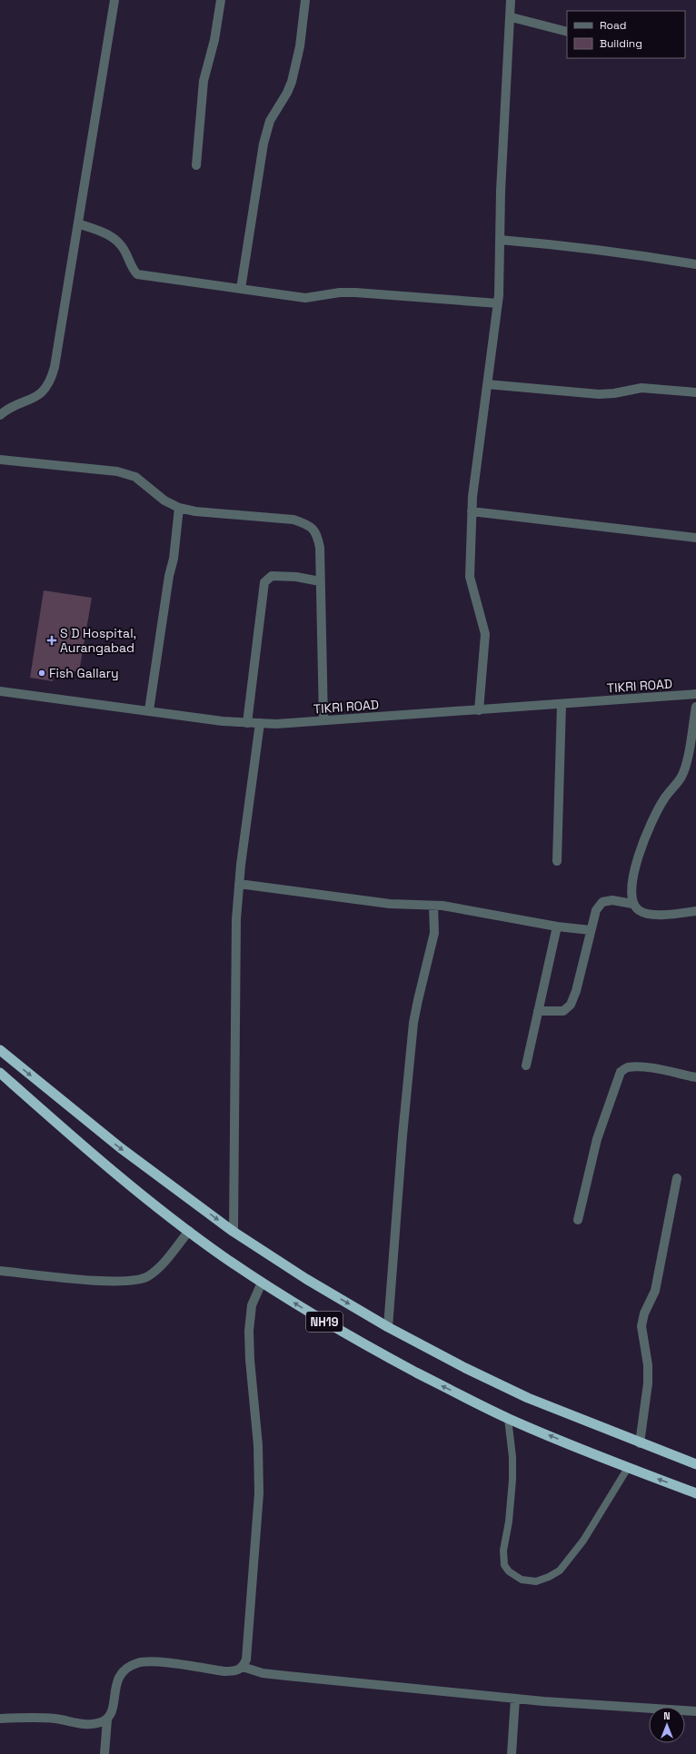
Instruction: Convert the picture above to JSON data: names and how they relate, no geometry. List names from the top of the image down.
{
  "streets": {
    "highway": ["NH19"],
    "street": ["TIKRI ROAD"]
  },
  "places": {
    "health": ["S D Hospital, Aurangabad"],
    "other": ["Fish Gallary"]
  },
  "legend": ["Road", "Building"],
  "north": "top"
}
